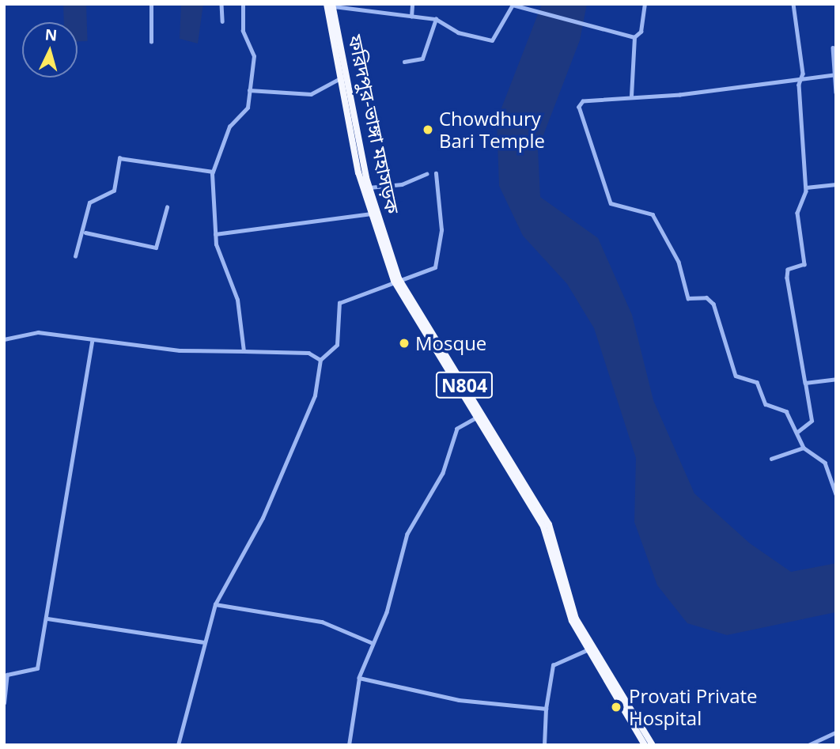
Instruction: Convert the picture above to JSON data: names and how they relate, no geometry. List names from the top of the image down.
{
  "streets": {
    "highway": ["ফরিদপুর-ভাঙ্গা মহাসড়ক", "N804"]
  },
  "places": ["Chowdhury Bari Temple", "Mosque", "Provati Private Hospital"],
  "north": "top"
}
